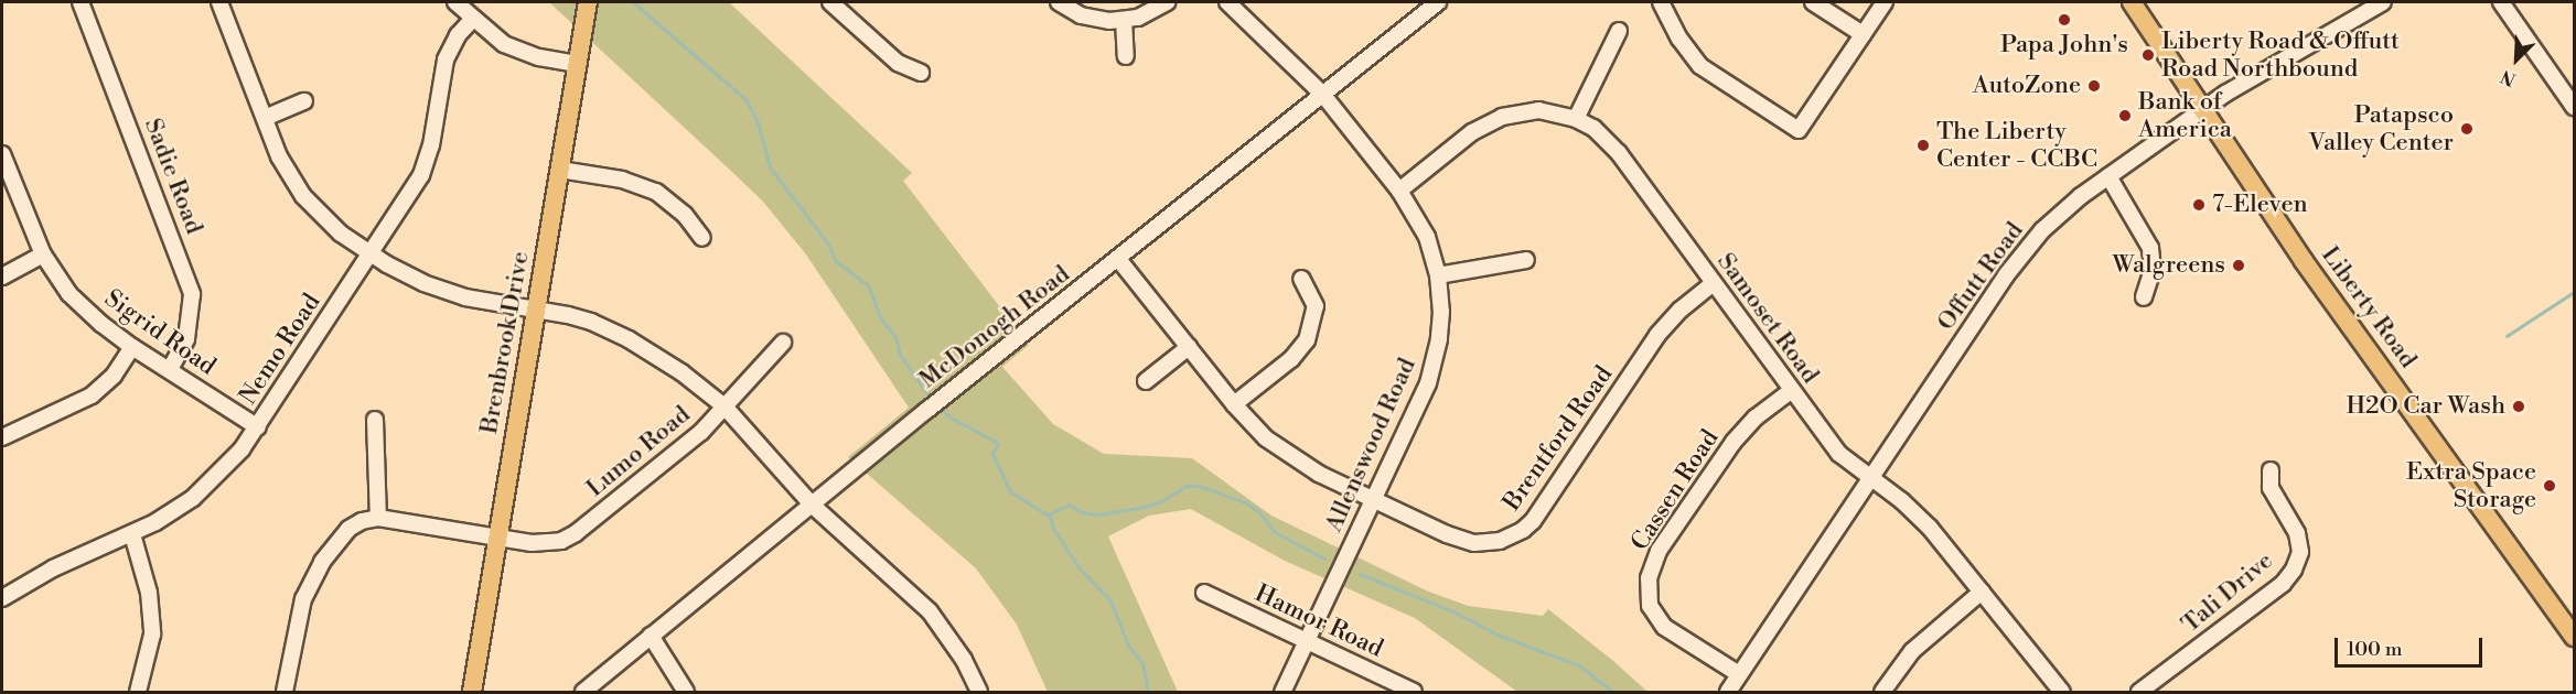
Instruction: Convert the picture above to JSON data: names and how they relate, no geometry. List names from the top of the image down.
{
  "streets": {
    "main road": ["Liberty Road", "Brenbrook Drive"],
    "street": [
      "Sadie Road",
      "Offutt Road",
      "Samoset Road",
      "McDonogh Road",
      "Sigrid Road",
      "Nemo Road",
      "Brentford Road",
      "Allenswood Road",
      "Lumo Road",
      "Cassen Road",
      "Tali Drive",
      "Hamor Road"
    ]
  },
  "crossings": [
    ["Sadie Road", "Sigrid Road"],
    ["Offutt Road", "Liberty Road"],
    ["Offutt Road", "Samoset Road"],
    ["Offutt Road", "Cassen Road"],
    ["Samoset Road", "Brentford Road"],
    ["Samoset Road", "Allenswood Road"],
    ["Samoset Road", "Cassen Road"],
    ["McDonogh Road", "Brentford Road"],
    ["McDonogh Road", "Allenswood Road"],
    ["Sigrid Road", "Nemo Road"],
    ["Brenbrook Drive", "Lumo Road"],
    ["Brentford Road", "Allenswood Road"],
    ["Allenswood Road", "Hamor Road"]
  ],
  "places": [
    "Papa John's",
    "Liberty Road & Offutt Road Northbound",
    "AutoZone",
    "Bank of America",
    "Patapsco Valley Center",
    "The Liberty Center - CCBC",
    "7-Eleven",
    "Walgreens",
    "H2O Car Wash",
    "Extra Space Storage"
  ],
  "scale_bar": "100 m",
  "north": "bottom left"
}
